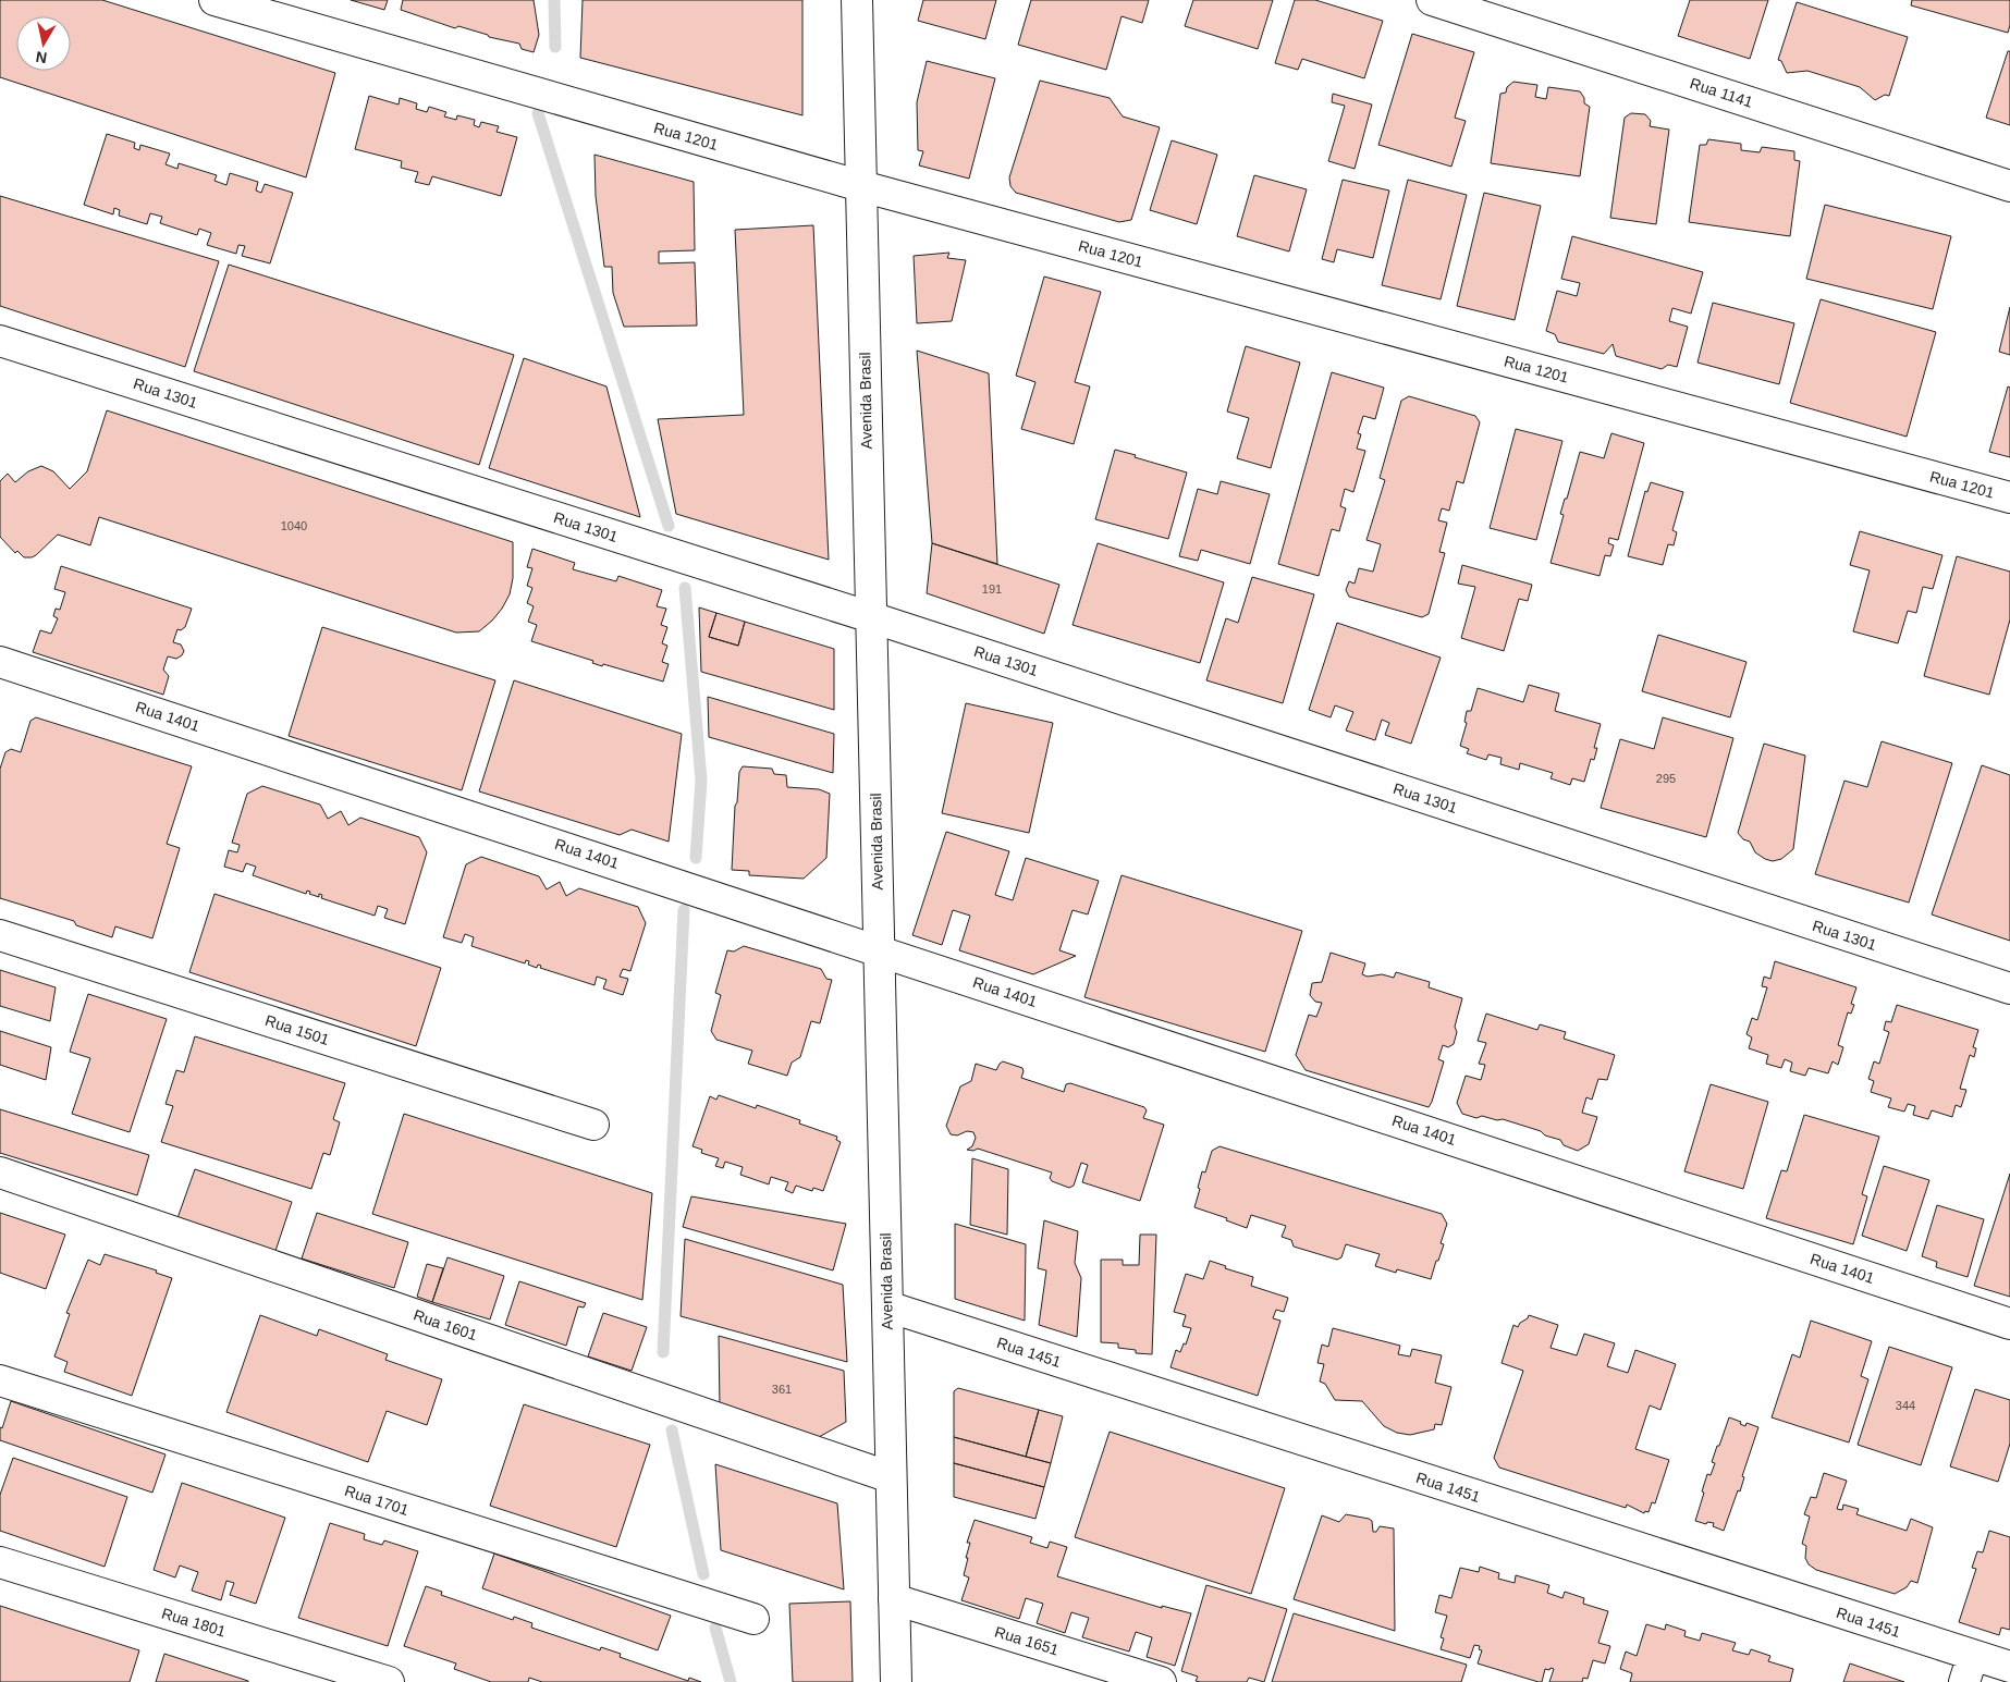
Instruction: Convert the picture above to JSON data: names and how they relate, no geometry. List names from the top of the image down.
{
  "streets": {
    "street": [
      "Rua 1141",
      "Rua 1201",
      "Rua 1301",
      "Avenida Brasil",
      "Rua 1401",
      "Rua 1501",
      "Rua 1601",
      "Rua 1451",
      "Rua 1701",
      "Rua 1801",
      "Rua 1651"
    ]
  },
  "crossings": [
    ["Rua 1201", "Avenida Brasil"],
    ["Rua 1301", "Avenida Brasil"],
    ["Avenida Brasil", "Rua 1401"],
    ["Avenida Brasil", "Rua 1601"],
    ["Avenida Brasil", "Rua 1451"],
    ["Avenida Brasil", "Rua 1651"]
  ],
  "house_numbers": [
    "1040",
    "191",
    "295",
    "361",
    "344"
  ],
  "north": "bottom"
}
